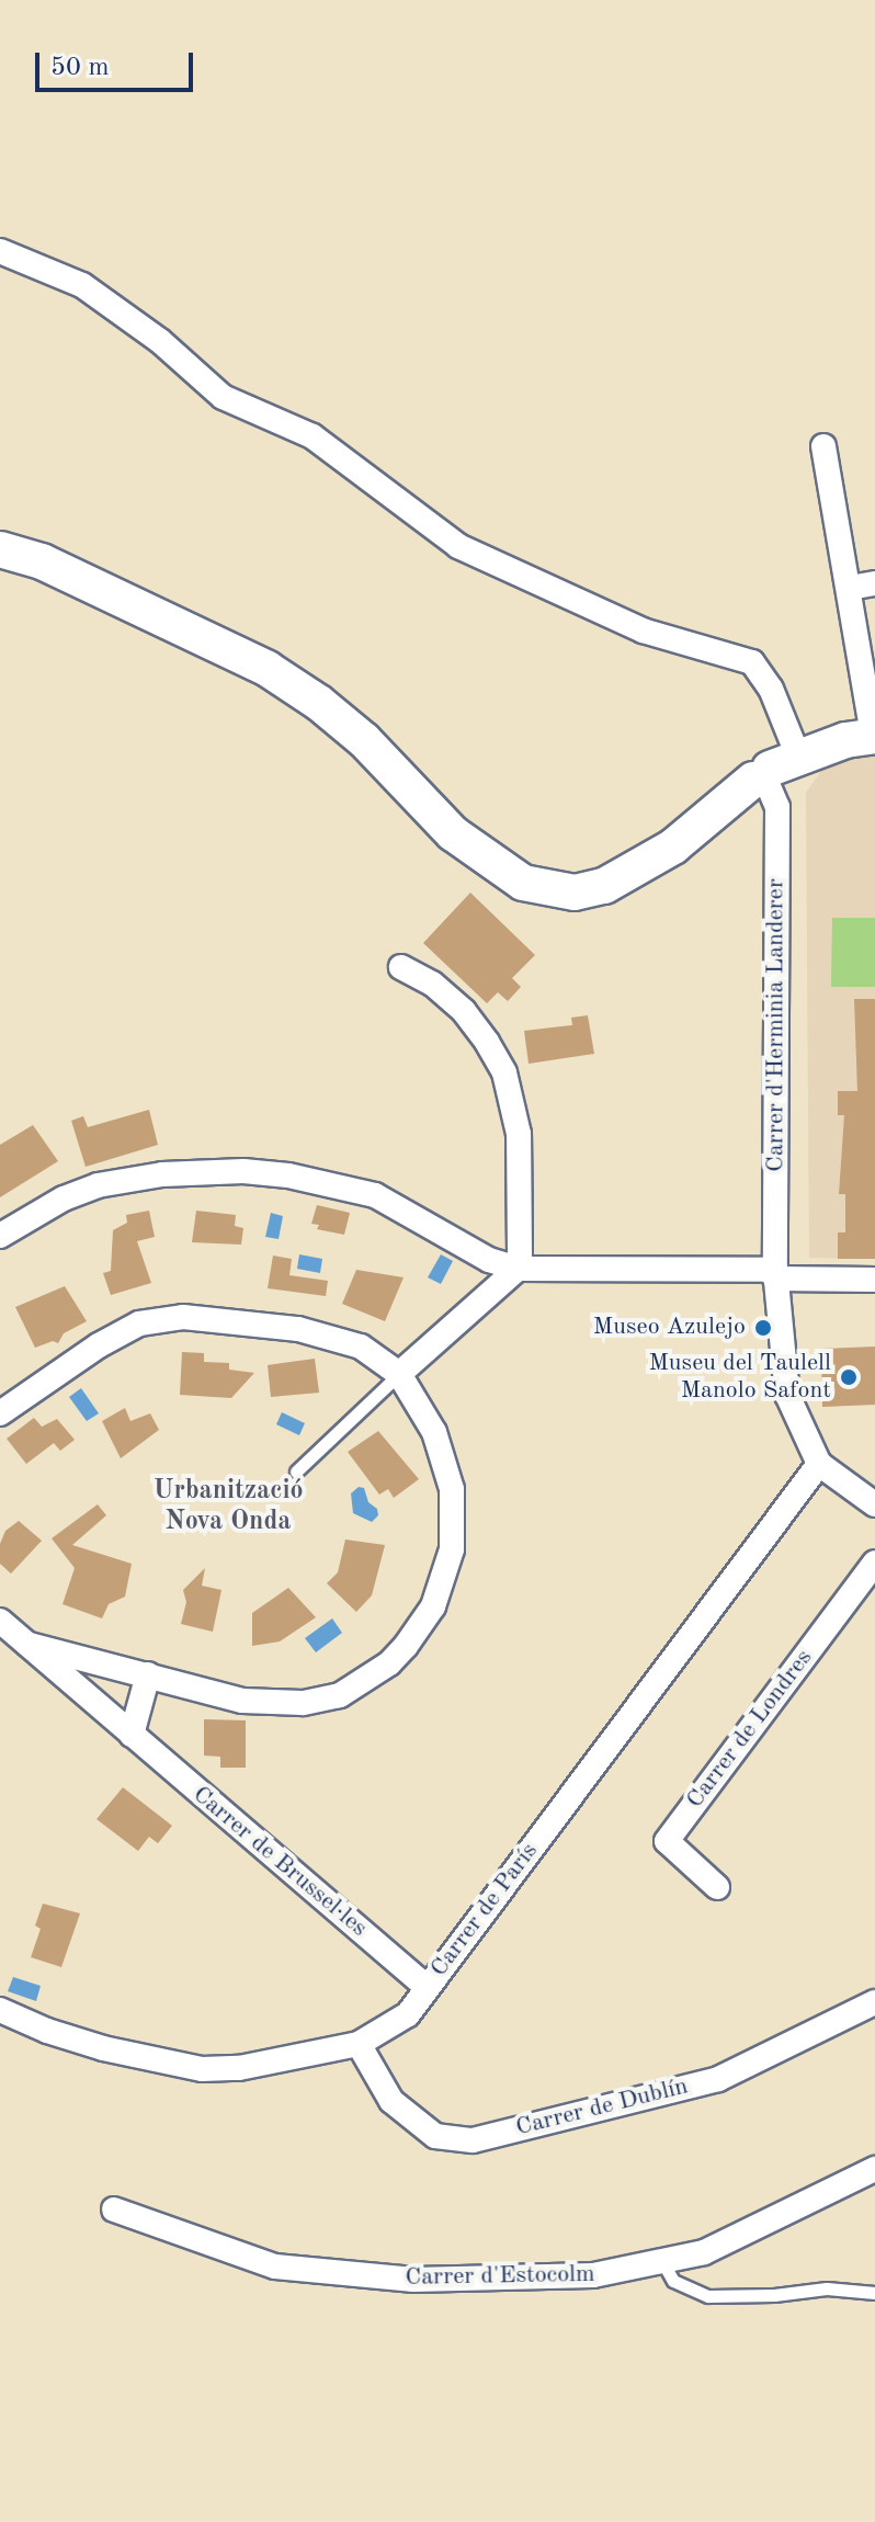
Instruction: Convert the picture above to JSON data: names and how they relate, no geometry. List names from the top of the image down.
{
  "streets": {
    "street": [
      "Carrer d'Herminia Landerer",
      "Carrer de Londres",
      "Carrer de Brussel·les",
      "Carrer de París",
      "Carrer de Dublín",
      "Carrer d'Estocolm"
    ]
  },
  "crossings": [
    ["Carrer d'Herminia Landerer", "Carrer de París"],
    ["Carrer de Brussel·les", "Carrer de París"],
    ["Carrer de París", "Carrer de Dublín"]
  ],
  "districts": ["Urbanització Nova Onda"],
  "places": ["Museo Azulejo", "Museu del Taulell Manolo Safont"],
  "scale_bar": "50 m"
}
